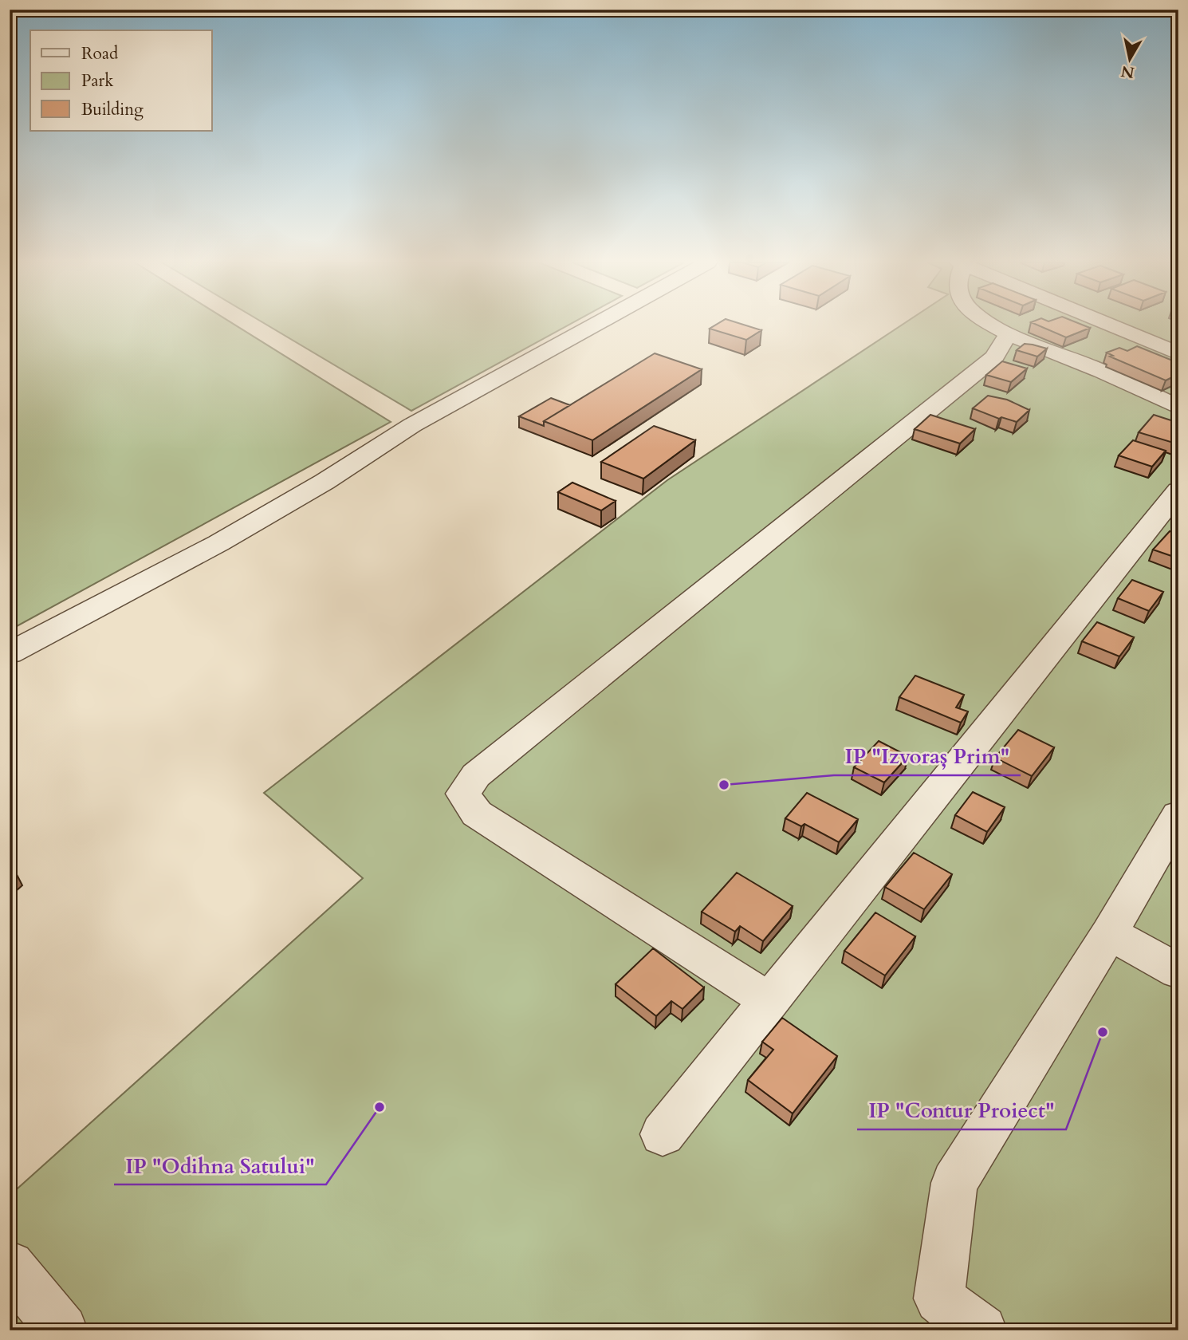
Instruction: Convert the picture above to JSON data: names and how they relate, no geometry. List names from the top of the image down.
{
  "places": ["IP \"Izvoraș Prim\"", "IP \"Contur Proiect\"", "IP \"Odihna Satului\""],
  "legend": ["Road", "Park", "Building"],
  "north": "bottom"
}
